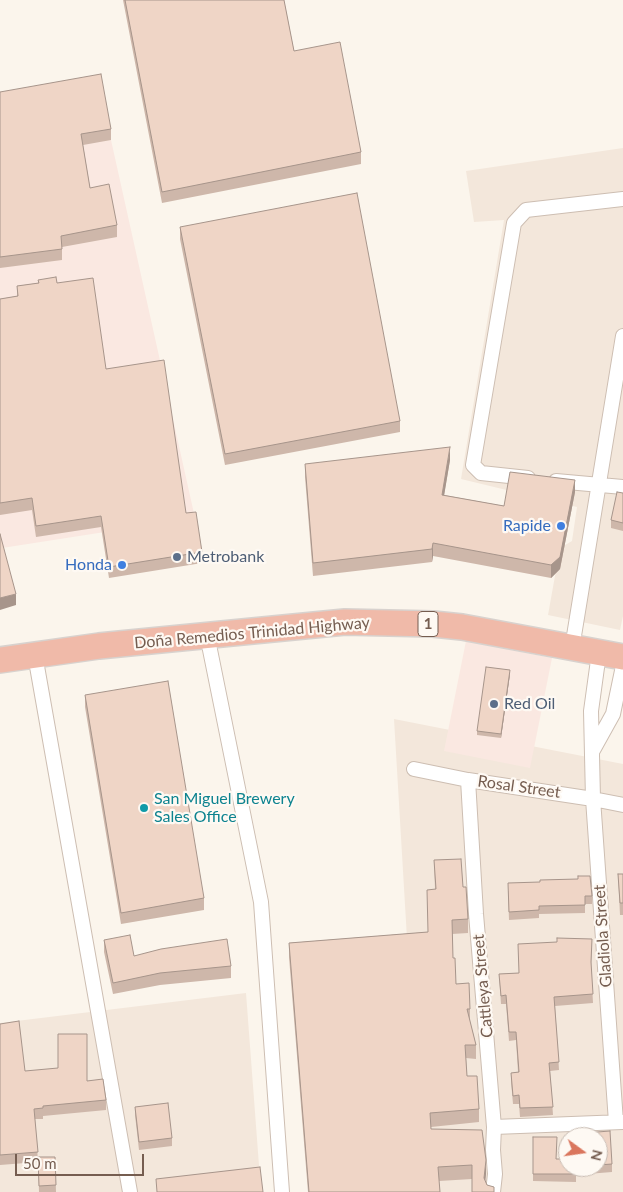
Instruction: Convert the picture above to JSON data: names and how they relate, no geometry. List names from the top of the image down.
{
  "streets": {
    "highway": ["1", "Doña Remedios Trinidad Highway"],
    "street": ["Rosal Street", "Gladiola Street", "Cattleya Street"]
  },
  "crossings": [
    ["Doña Remedios Trinidad Highway", "Gladiola Street"],
    ["Rosal Street", "Gladiola Street"],
    ["Rosal Street", "Cattleya Street"]
  ],
  "places": [
    "Rapide",
    "Metrobank",
    "Honda",
    "Red Oil",
    "San Miguel Brewery Sales Office"
  ],
  "scale_bar": "50 m",
  "north": "right"
}
